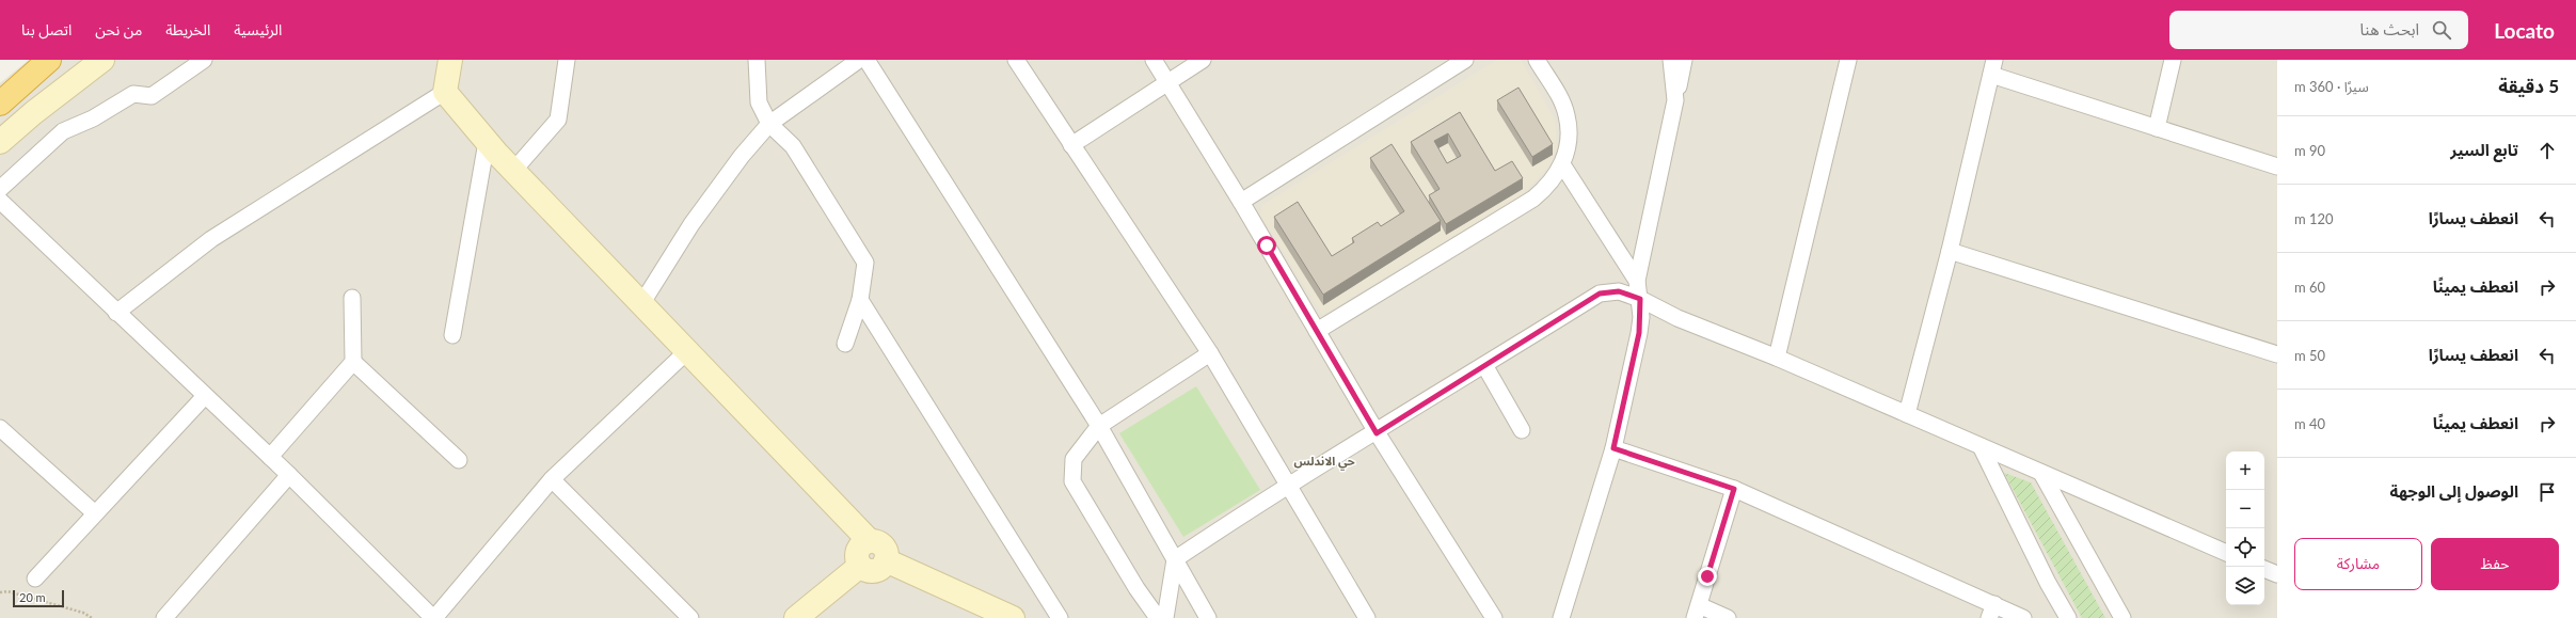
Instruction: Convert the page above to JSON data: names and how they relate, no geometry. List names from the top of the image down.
{
  "districts": ["حي الاندلس"],
  "scale_bar": "20 m",
  "page": {
    "header": "Locato",
    "search": "ابحث هنا",
    "nav": [
      "الرئيسية",
      "الخريطة",
      "من نحن",
      "اتصل بنا"
    ],
    "heading": ["5 دقيقة", "سيرًا · 360 m"],
    "list": [
      ["تابع السير", "90 m"],
      ["انعطف يسارًا", "120 m"],
      ["انعطف يمينًا", "60 m"],
      ["انعطف يسارًا", "50 m"],
      ["انعطف يمينًا", "40 m"],
      "الوصول إلى الوجهة"
    ],
    "map_buttons": ["+", "−"],
    "buttons": ["حفظ", "مشاركة"],
    "scale": "20 m"
  }
}
